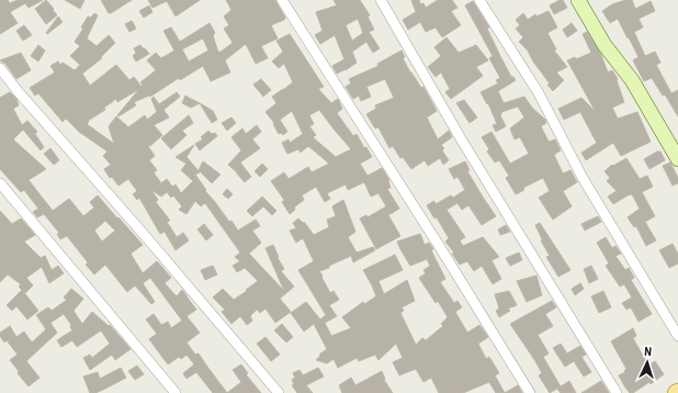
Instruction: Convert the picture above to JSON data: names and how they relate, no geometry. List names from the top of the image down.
{
  "north": "top"
}
